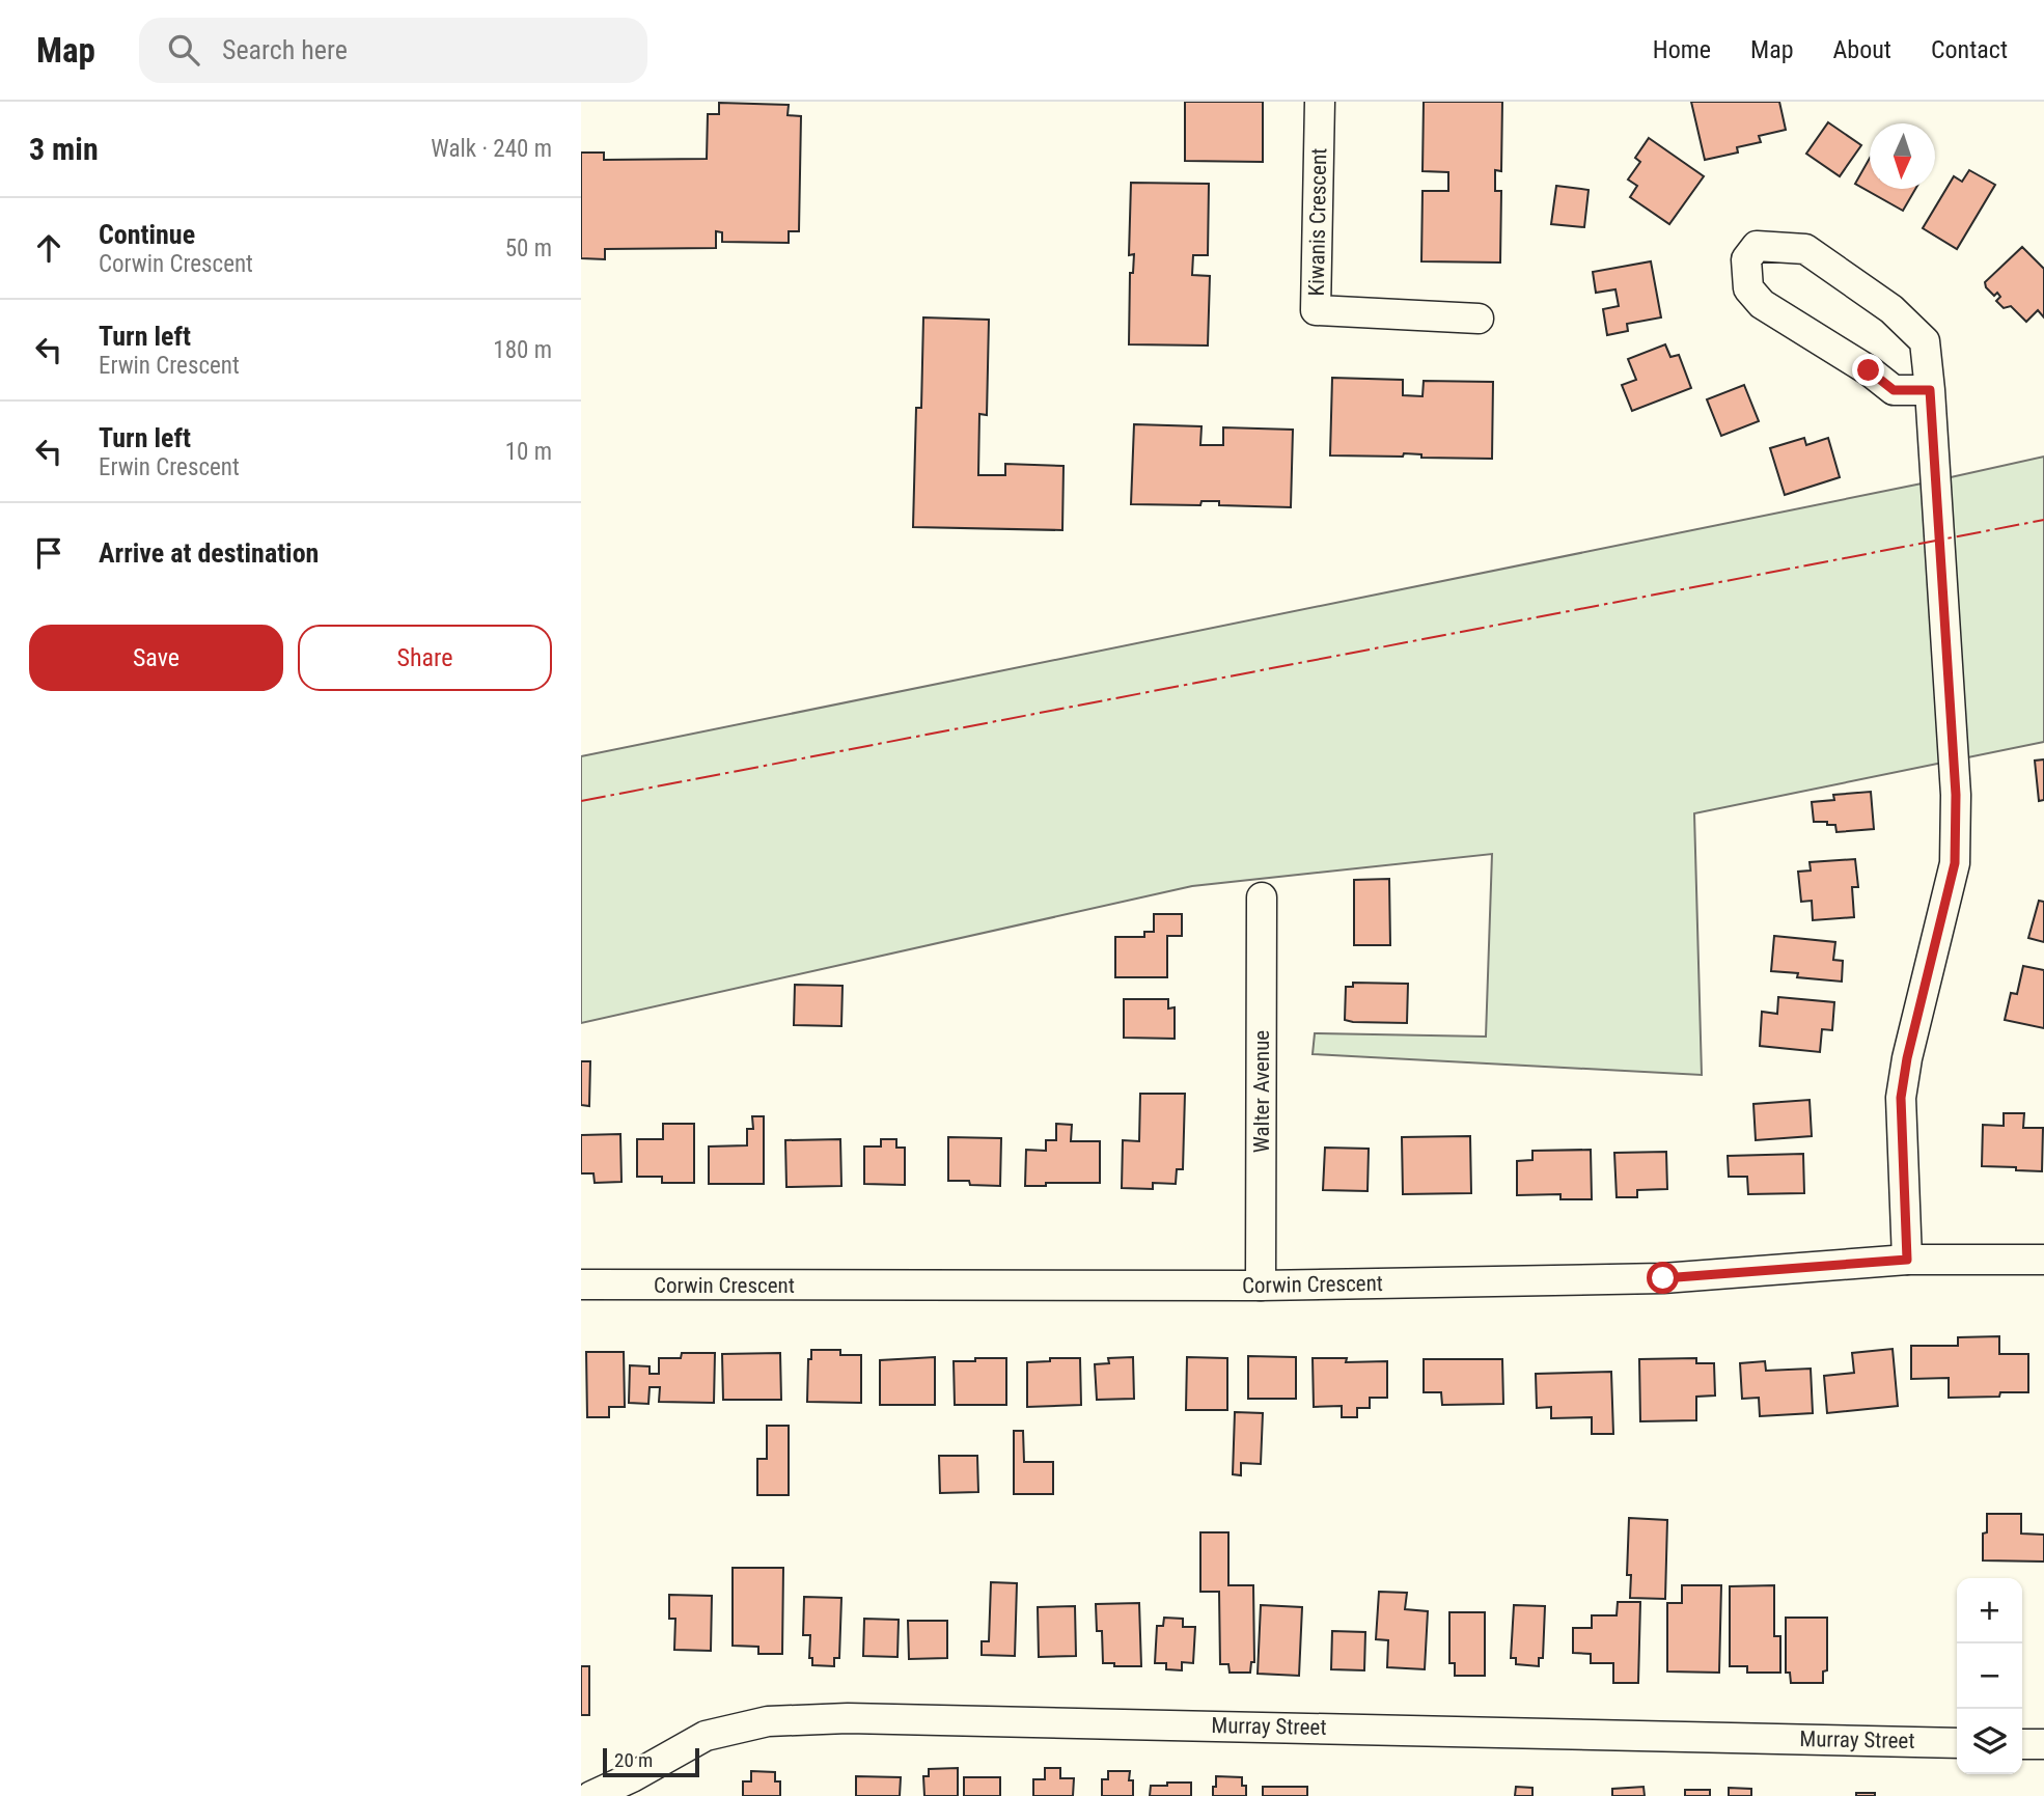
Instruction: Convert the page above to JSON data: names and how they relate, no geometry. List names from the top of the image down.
{
  "streets": {
    "street": [
      "Kiwanis Crescent",
      "Walter Avenue",
      "Corwin Crescent",
      "Murray Street"
    ]
  },
  "crossings": [
    ["Walter Avenue", "Corwin Crescent"]
  ],
  "scale_bar": "20 m",
  "north": "bottom",
  "page": {
    "header": "Map",
    "search": "Search here",
    "nav": [
      "Home",
      "Map",
      "About",
      "Contact"
    ],
    "heading": ["3 min", "Walk · 240 m"],
    "list": [
      ["Continue", "Corwin Crescent", "50 m"],
      ["Turn left", "Erwin Crescent", "180 m"],
      ["Turn left", "Erwin Crescent", "10 m"],
      "Arrive at destination"
    ],
    "buttons": ["Save", "Share"],
    "map_buttons": ["+", "−"],
    "scale": "20 m"
  }
}
